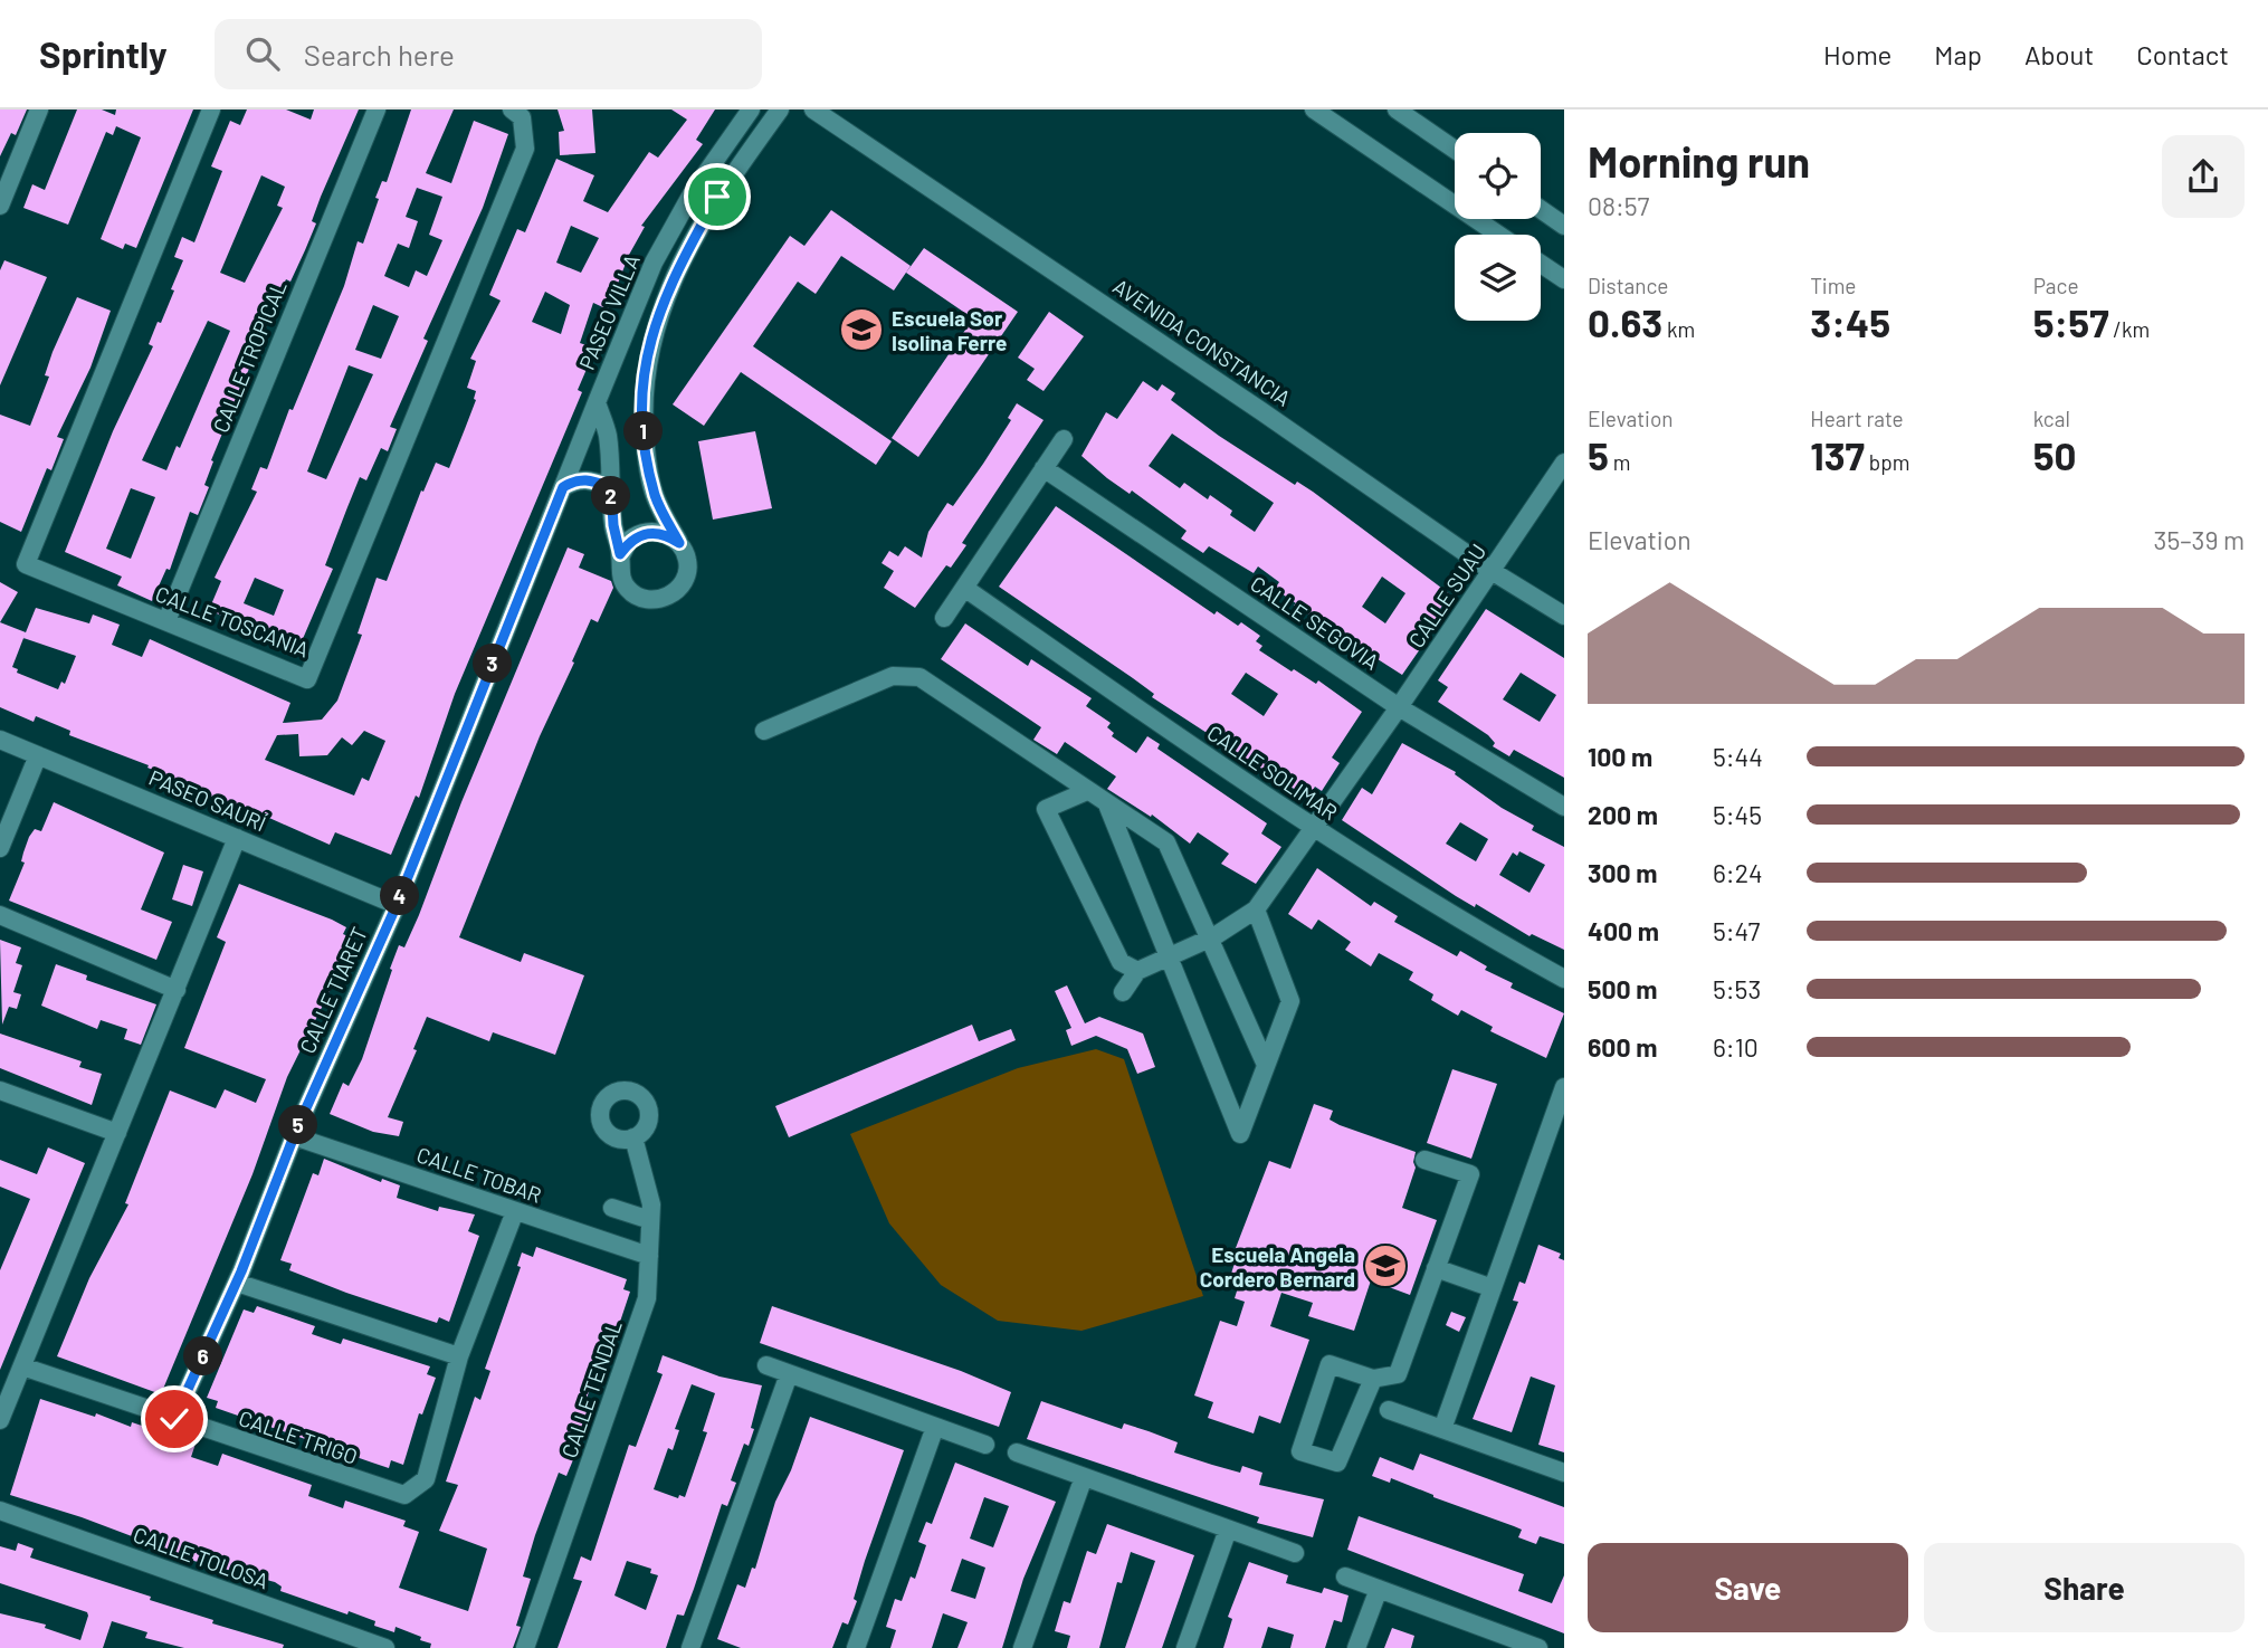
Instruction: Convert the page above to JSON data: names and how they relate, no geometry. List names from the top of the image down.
{
  "streets": {
    "street": [
      "PASEO VILLA",
      "AVENIDA CONSTANCIA",
      "CALLE TROPICAL",
      "CALLE SUAU",
      "CALLE TOSCANIA",
      "CALLE SEGOVIA",
      "CALLE SOLIMAR",
      "PASEO SAURÍ",
      "CALLE TIARET",
      "CALLE TOBAR",
      "CALLE TENDAL",
      "CALLE TRIGO",
      "CALLE TOLOSA"
    ]
  },
  "crossings": [
    ["PASEO VILLA", "CALLE TIARET"],
    ["AVENIDA CONSTANCIA", "CALLE SUAU"],
    ["CALLE TROPICAL", "CALLE TOSCANIA"],
    ["CALLE SUAU", "CALLE SEGOVIA"],
    ["CALLE SUAU", "CALLE SOLIMAR"],
    ["PASEO SAURÍ", "CALLE TIARET"],
    ["CALLE TIARET", "CALLE TOBAR"],
    ["CALLE TIARET", "CALLE TRIGO"],
    ["CALLE TOBAR", "CALLE TENDAL"]
  ],
  "places": {
    "school or university": ["Escuela Sor Isolina Ferre", "Escuela Angela Cordero Bernard"]
  },
  "page": {
    "header": "Sprintly",
    "search": "Search here",
    "nav": [
      "Home",
      "Map",
      "About",
      "Contact"
    ],
    "heading": ["Morning run", "08:57"],
    "stats": [
      ["Distance", "0.63 km"],
      ["Time", "3:45"],
      ["Pace", "5:57 /km"],
      ["Elevation", "5 m"],
      ["Heart rate", "137 bpm"],
      ["kcal", "50"]
    ],
    "pins": [
      "1",
      "2",
      "3",
      "4",
      "5",
      "6"
    ],
    "chart": ["Elevation", "35–39 m"],
    "list": [
      {
        "name": "100 m",
        "note": "5:44"
      },
      {
        "name": "200 m",
        "note": "5:45"
      },
      {
        "name": "300 m",
        "note": "6:24"
      },
      {
        "name": "400 m",
        "note": "5:47"
      },
      {
        "name": "500 m",
        "note": "5:53"
      },
      {
        "name": "600 m",
        "note": "6:10"
      }
    ],
    "buttons": ["Save", "Share"]
  }
}
